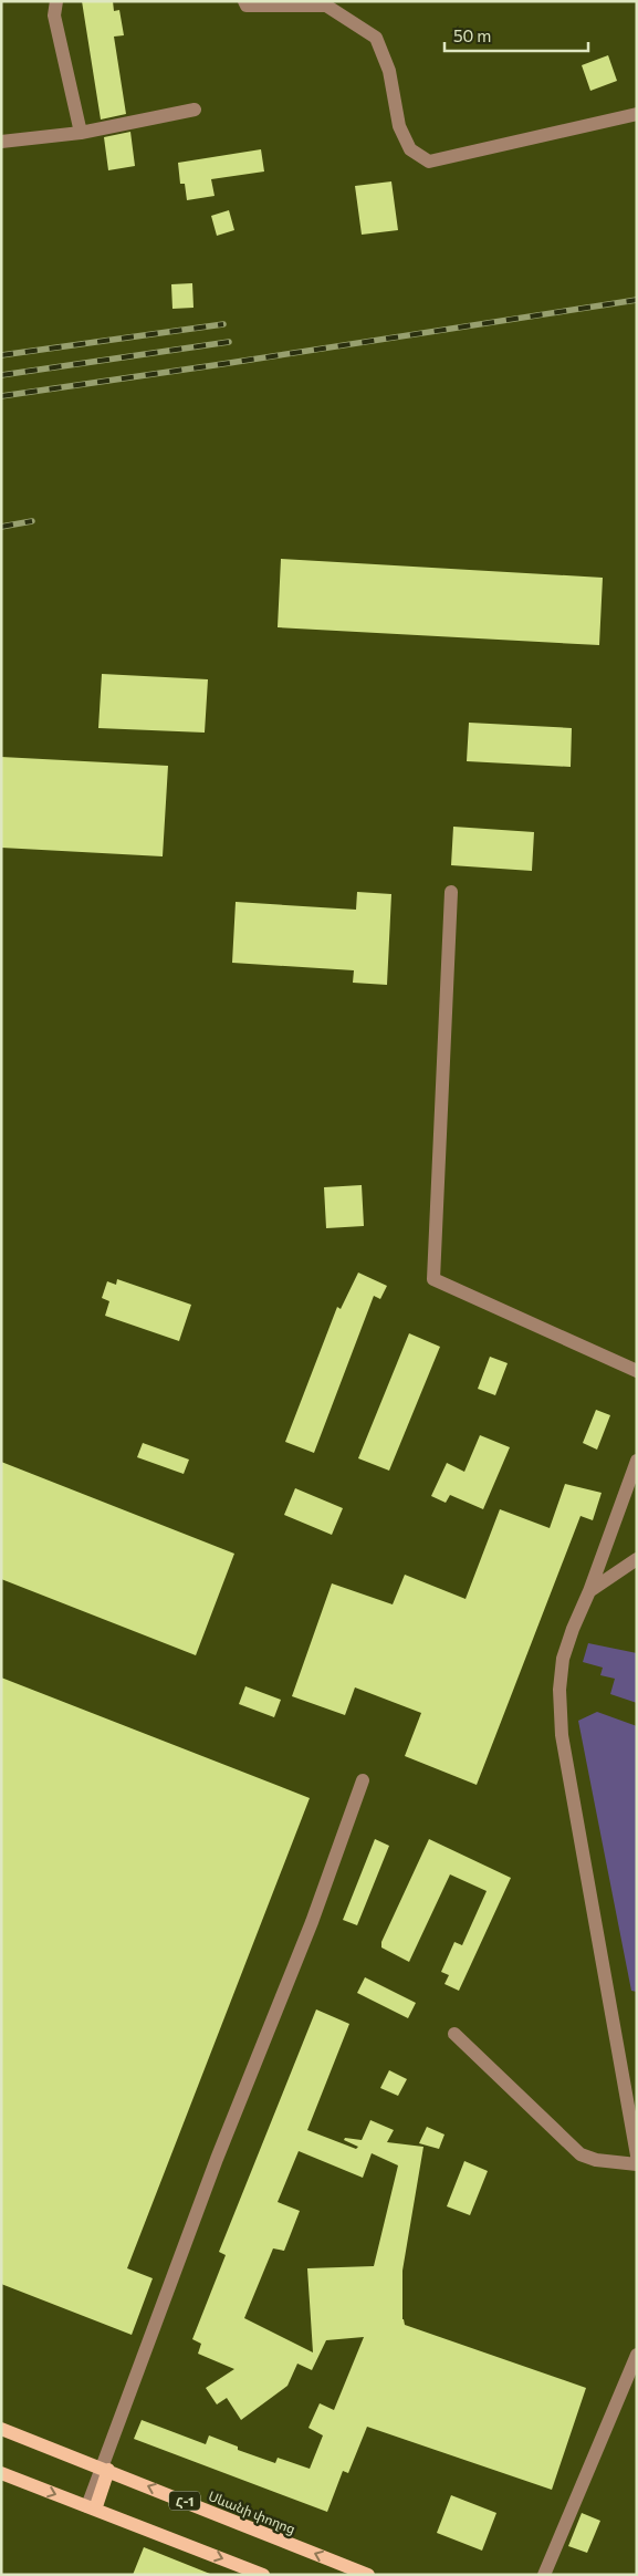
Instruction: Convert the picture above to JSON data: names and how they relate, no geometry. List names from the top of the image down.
{
  "streets": {
    "main road": ["Հ-1", "Սևանի փողոց"]
  },
  "scale_bar": "50 m"
}
